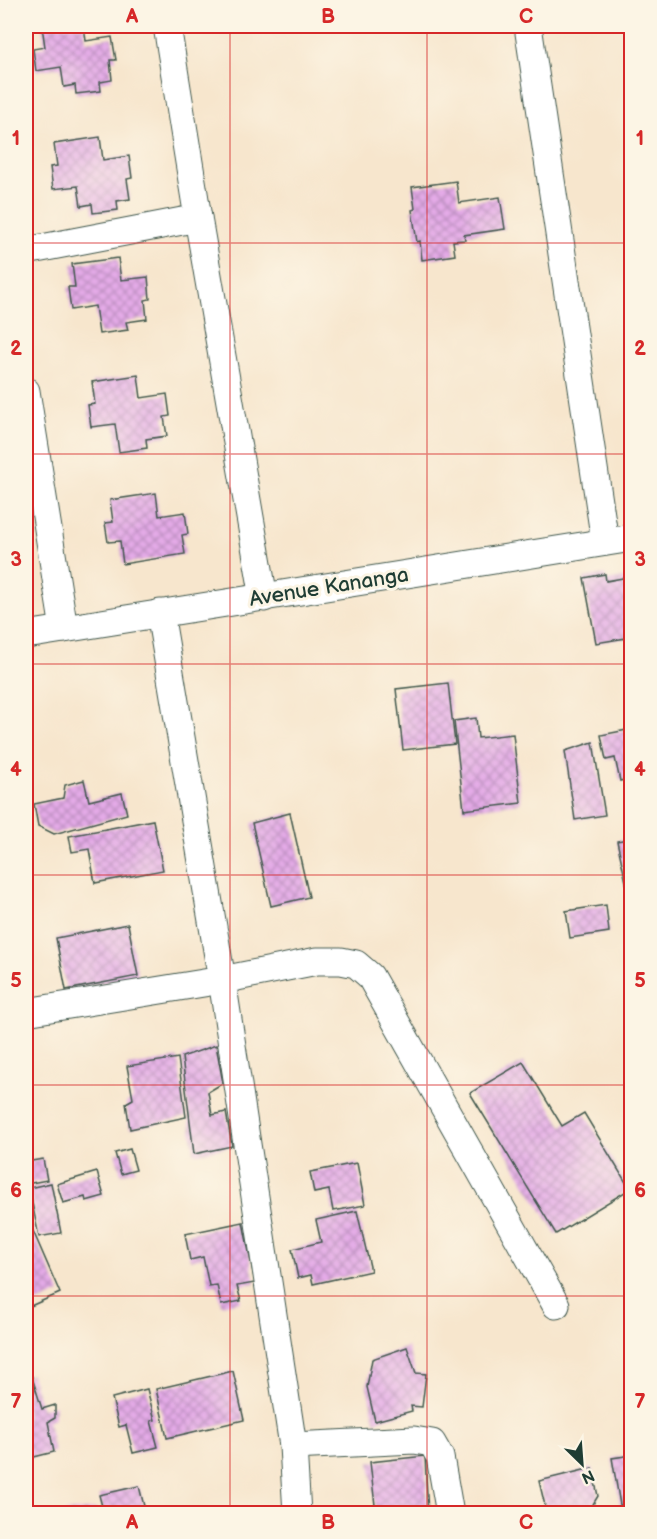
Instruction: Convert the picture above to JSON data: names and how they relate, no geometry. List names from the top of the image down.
{
  "streets": {
    "street": ["Avenue Kananga"]
  },
  "north": "bottom right",
  "grid": {
    "columns": ["A", "B", "C"],
    "rows": [
      "1",
      "2",
      "3",
      "4",
      "5",
      "6",
      "7"
    ]
  }
}
